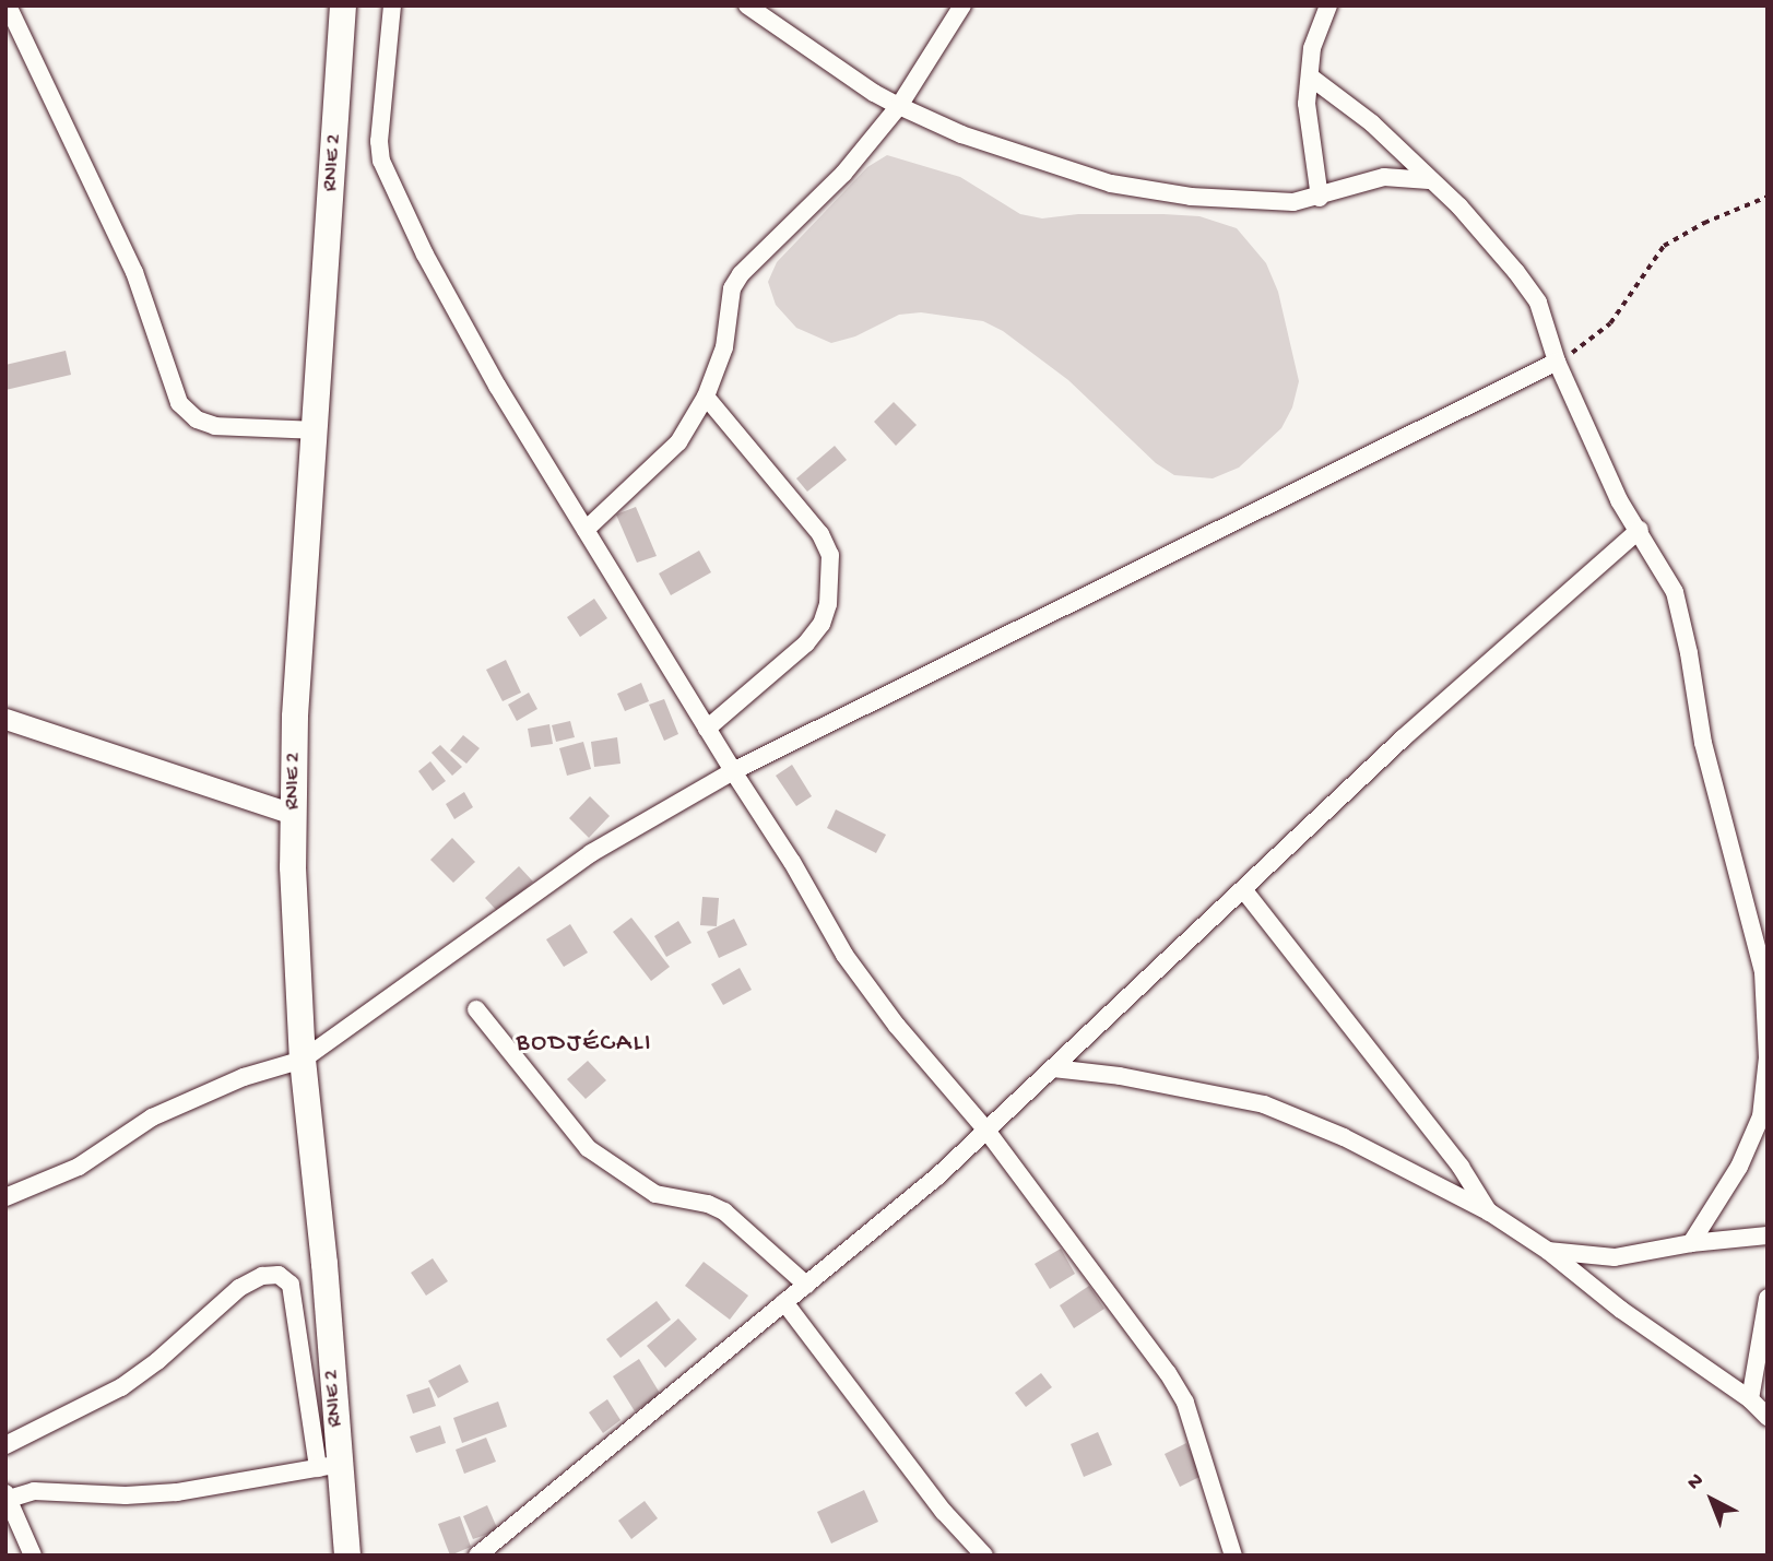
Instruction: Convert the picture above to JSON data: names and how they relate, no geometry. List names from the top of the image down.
{
  "streets": {
    "main road": ["RNIE 2"]
  },
  "districts": ["BODJÉCALI"],
  "north": "top left"
}
